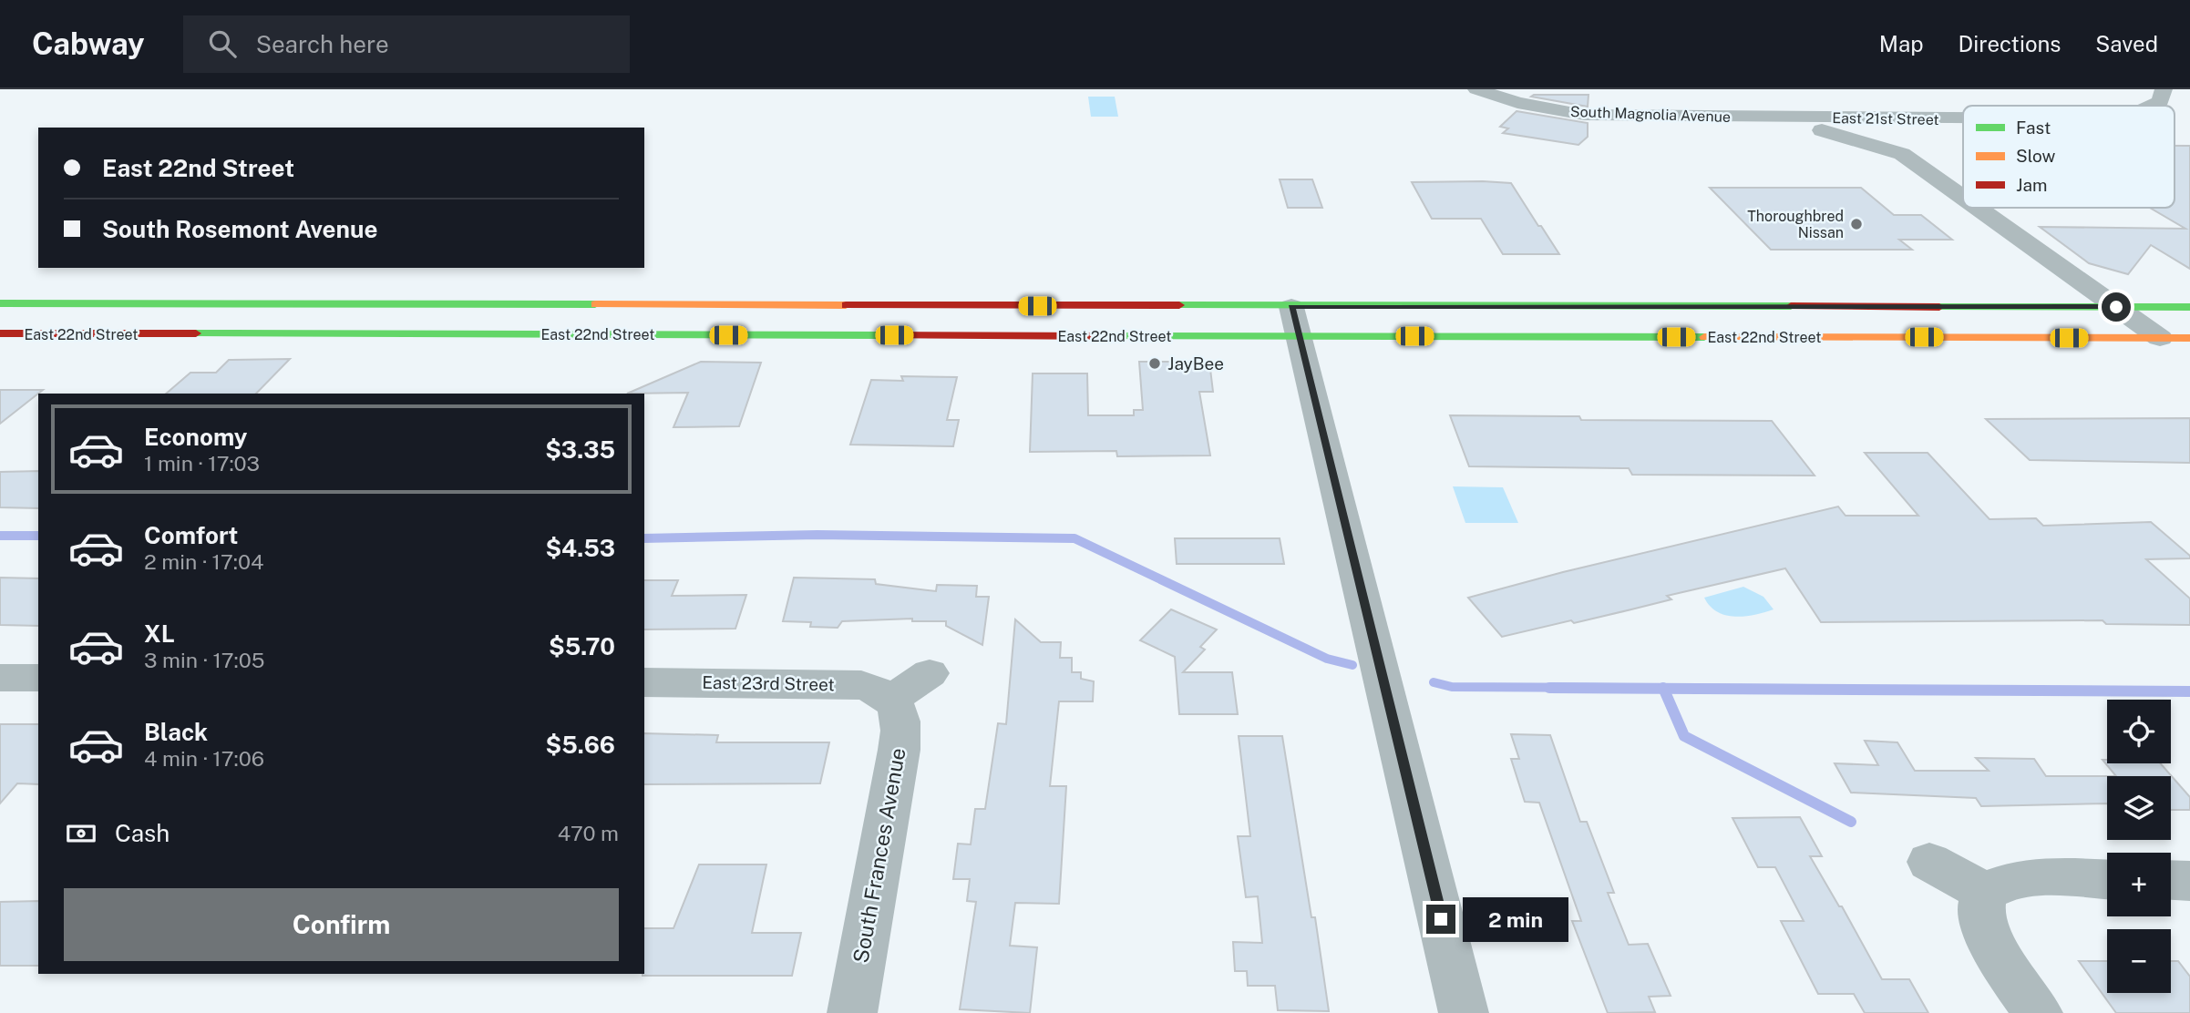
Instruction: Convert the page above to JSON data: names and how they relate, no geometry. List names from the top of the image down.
{
  "streets": {
    "main road": ["East 22nd Street"],
    "street": [
      "South Magnolia Avenue",
      "East 21st Street",
      "East 23rd Street",
      "South Frances Avenue"
    ]
  },
  "crossings": [
    ["South Magnolia Avenue", "East 21st Street"],
    ["East 23rd Street", "South Frances Avenue"]
  ],
  "places": ["Thoroughbred Nissan", "JayBee"],
  "legend": ["Fast", "Slow", "Jam"],
  "page": {
    "header": "Cabway",
    "search": "Search here",
    "nav": ["Map", "Directions", "Saved"],
    "banner": ["East 22nd Street", "South Rosemont Avenue"],
    "list": [
      {
        "name": "Economy",
        "note": "1 min · 17:03",
        "value": "$3.35"
      },
      {
        "name": "Comfort",
        "note": "2 min · 17:04",
        "value": "$4.53"
      },
      {
        "name": "XL",
        "note": "3 min · 17:05",
        "value": "$5.70"
      },
      {
        "name": "Black",
        "note": "4 min · 17:06",
        "value": "$5.66"
      }
    ],
    "map_buttons": ["+", "−"],
    "pay": ["Cash", "470 m"],
    "buttons": "Confirm",
    "bubble": "2 min"
  }
}
